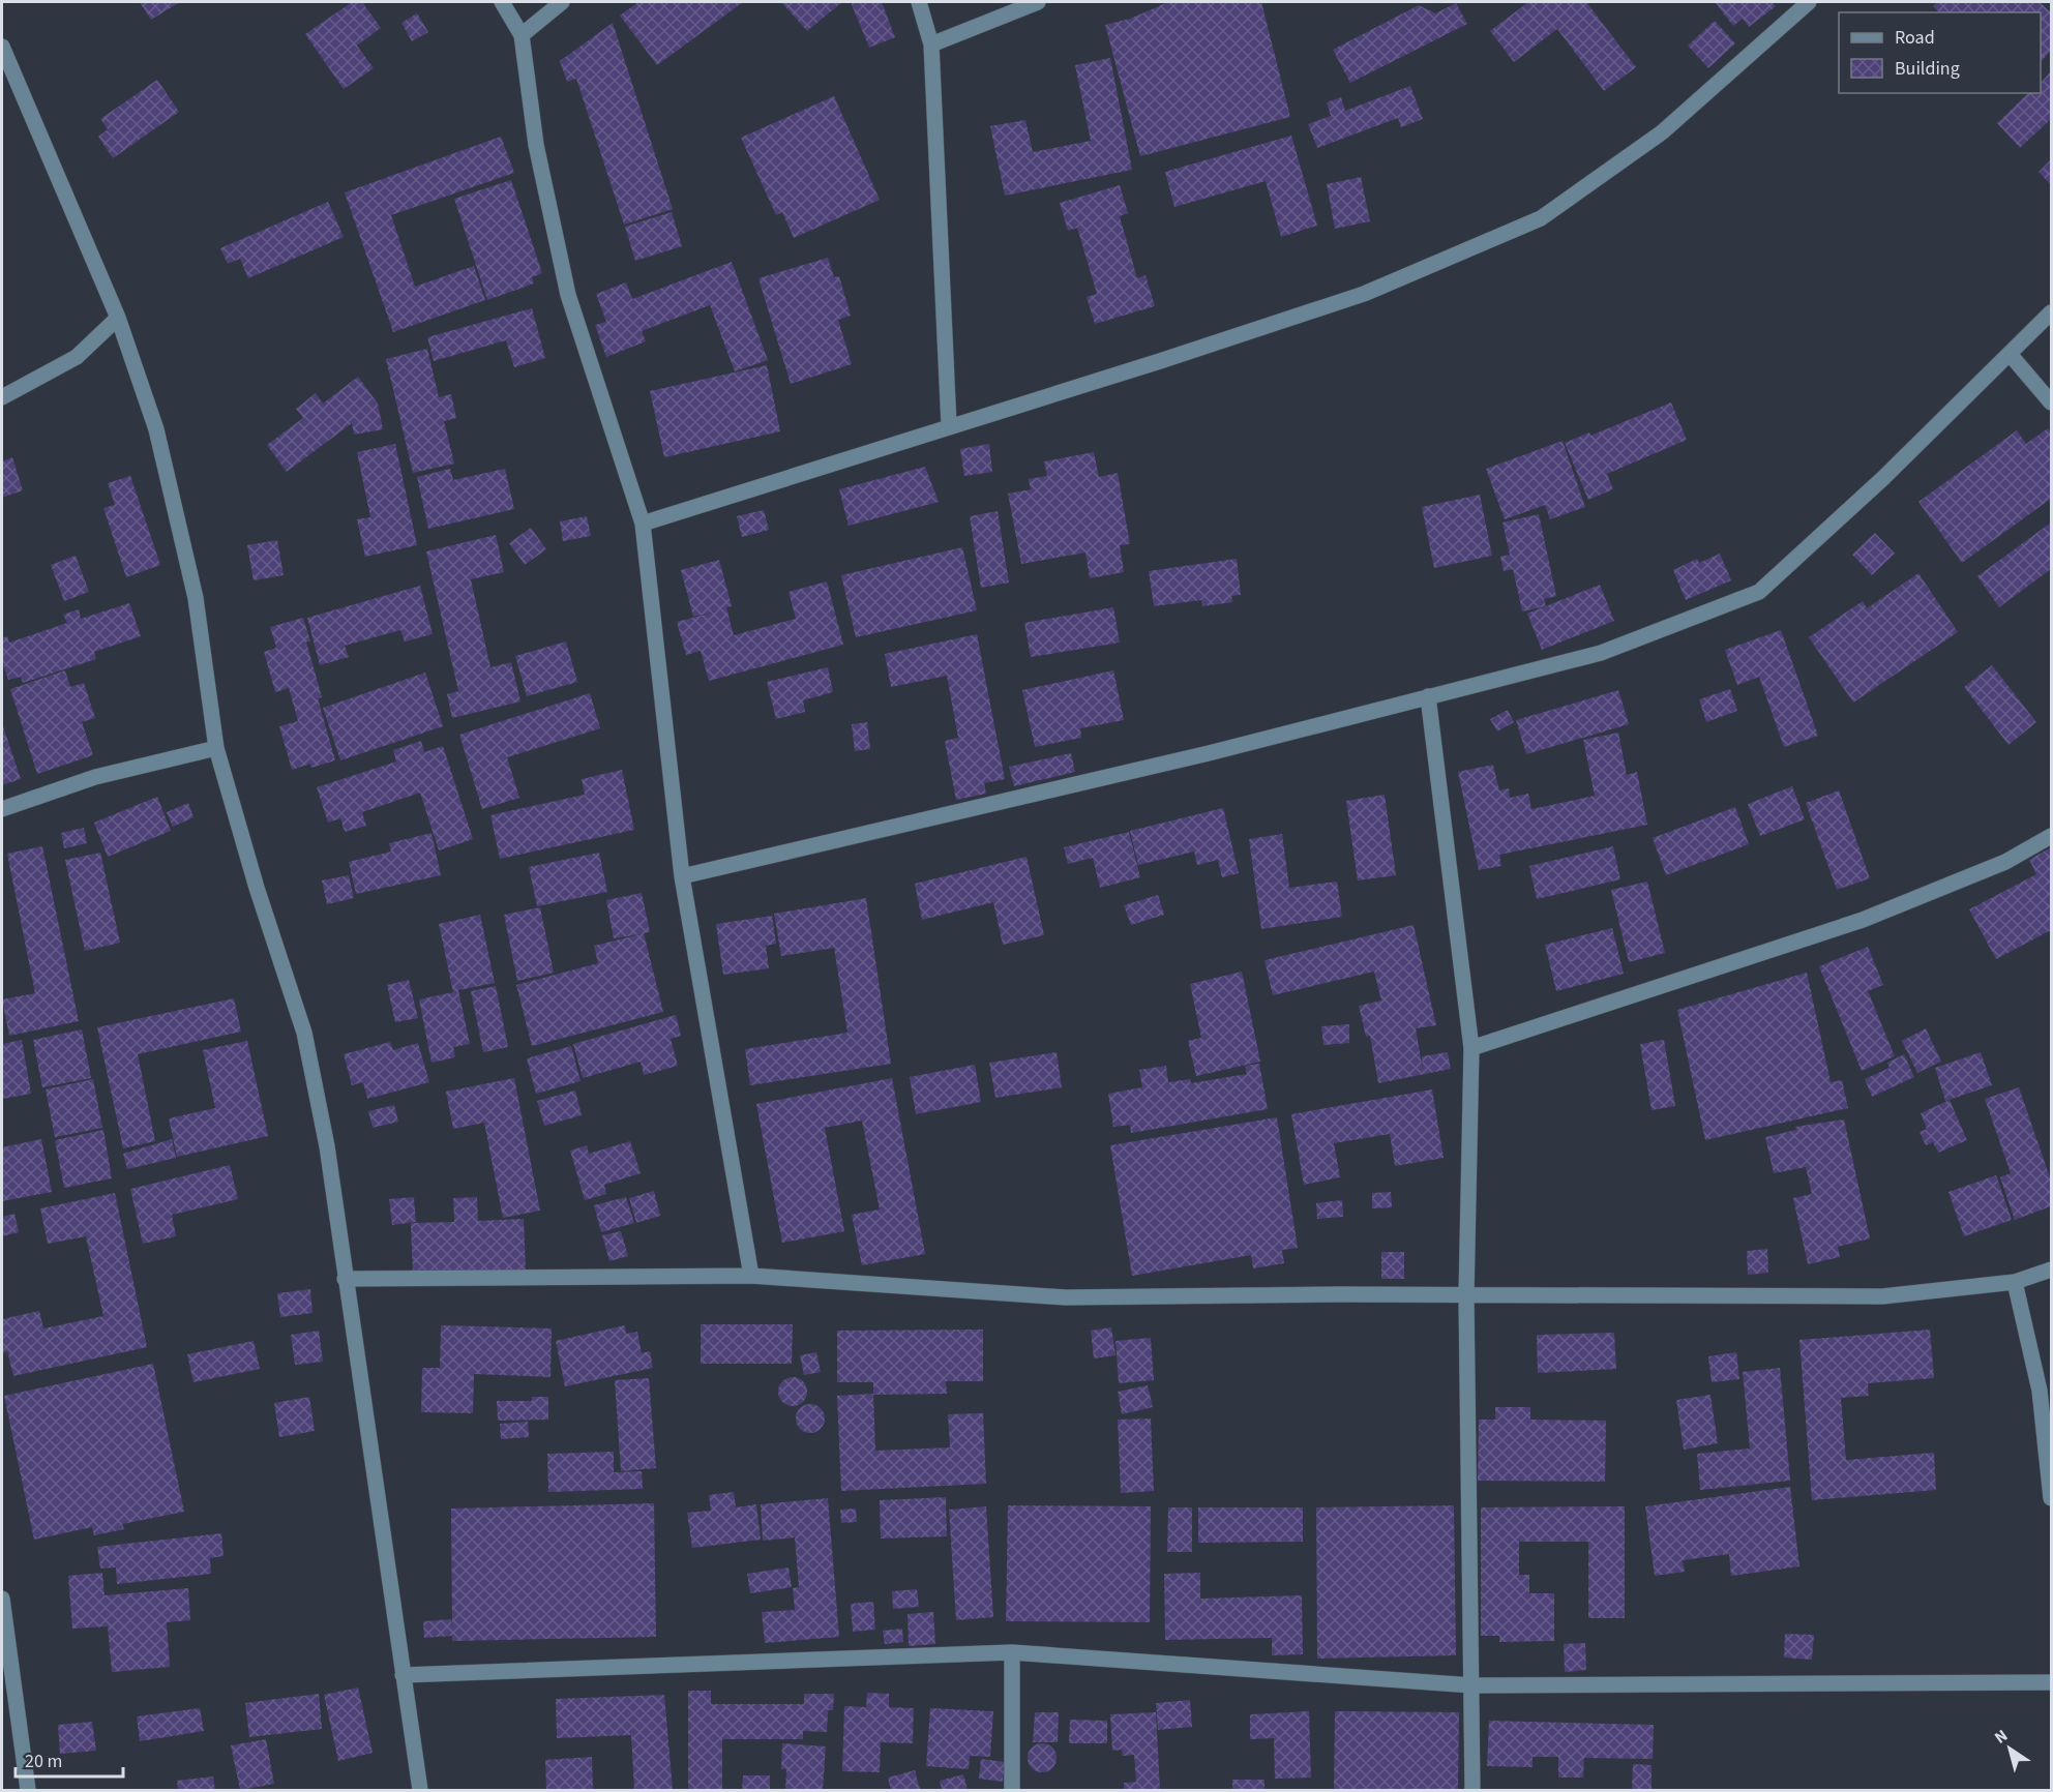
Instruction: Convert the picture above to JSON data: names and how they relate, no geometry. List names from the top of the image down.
{
  "legend": ["Road", "Building"],
  "scale_bar": "20 m",
  "north": "top left"
}
